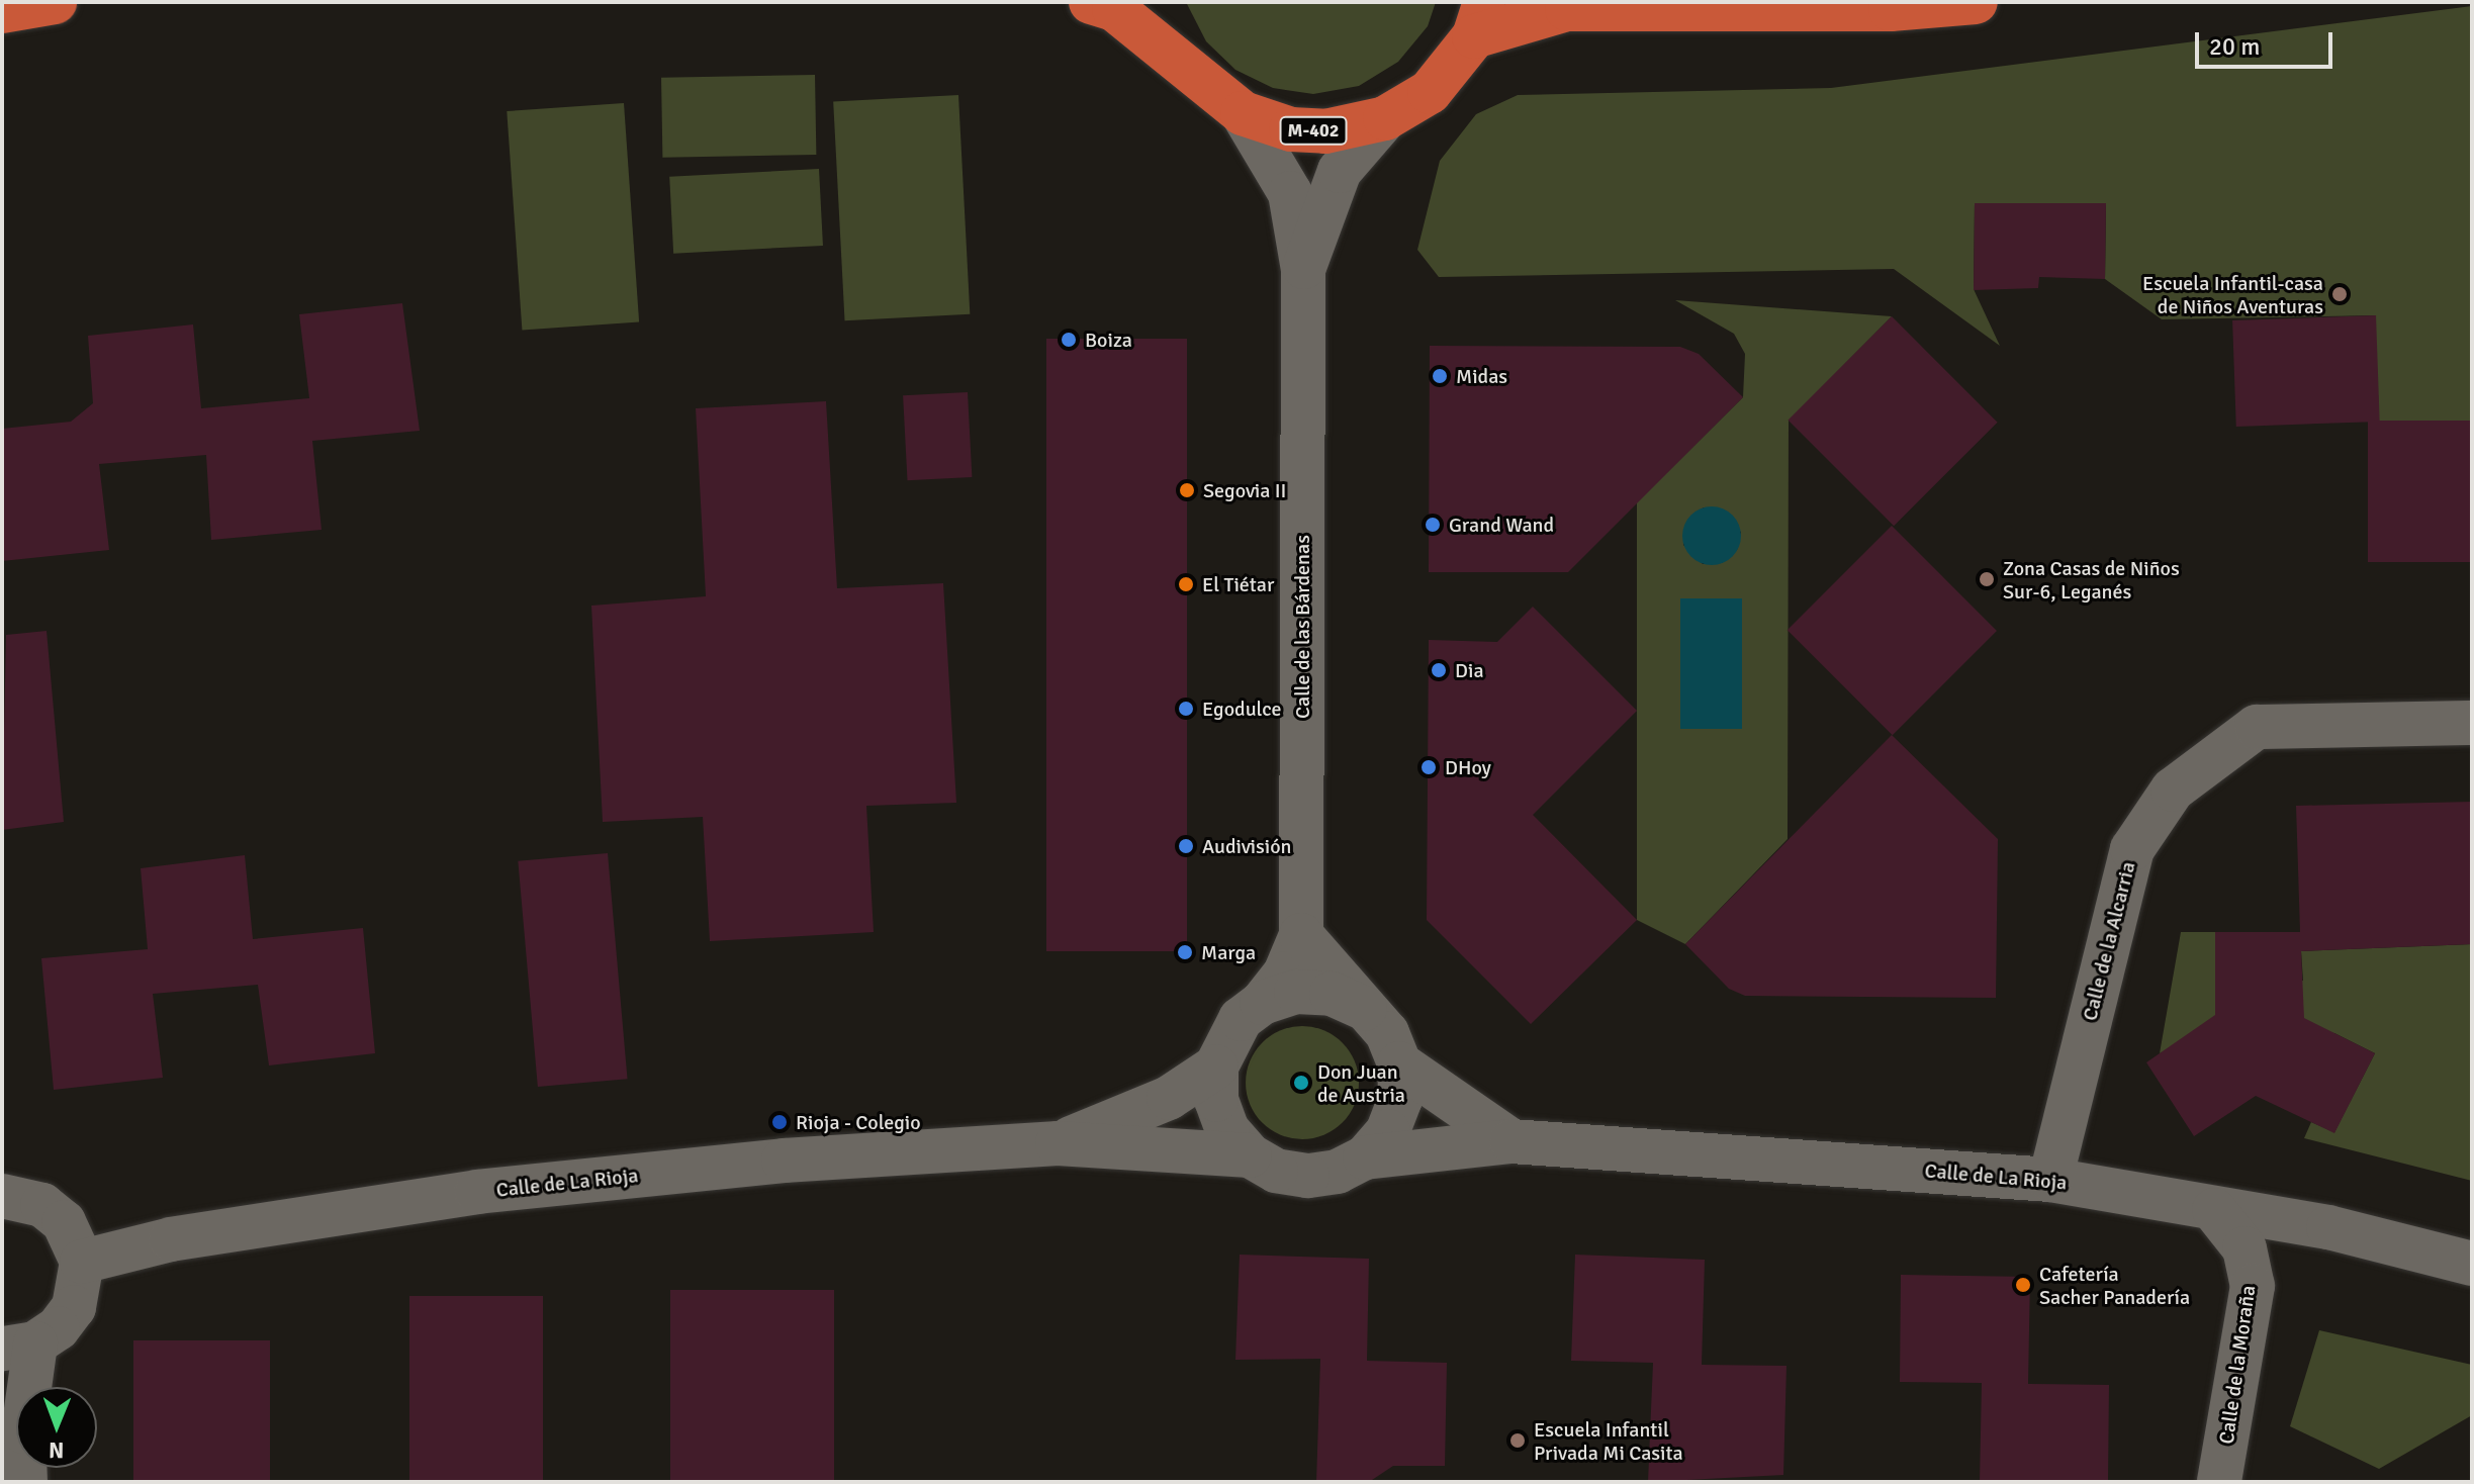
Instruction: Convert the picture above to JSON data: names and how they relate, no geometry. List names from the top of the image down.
{
  "streets": {
    "highway": ["M-402"],
    "street": [
      "Calle de las Bárdenas",
      "Calle de la Alcarria",
      "Calle de La Rioja",
      "Calle de la Moraña"
    ]
  },
  "crossings": [
    ["M-402", "Calle de las Bárdenas"],
    ["Calle de las Bárdenas", "Calle de La Rioja"],
    ["Calle de la Alcarria", "Calle de La Rioja"],
    ["Calle de La Rioja", "Calle de la Moraña"]
  ],
  "places": [
    "Escuela Infantil-casa de Niños Aventuras",
    "Boiza",
    "Midas",
    "Segovia II",
    "Grand Wand",
    "Zona Casas de Niños Sur-6, Leganés",
    "El Tiétar",
    "Dia",
    "Egodulce",
    "DHoy",
    "Audivisión",
    "Marga",
    "Don Juan de Austria",
    "Rioja - Colegio",
    "Cafetería Sacher Panadería",
    "Escuela Infantil Privada Mi Casita"
  ],
  "scale_bar": "20 m",
  "north": "bottom"
}
